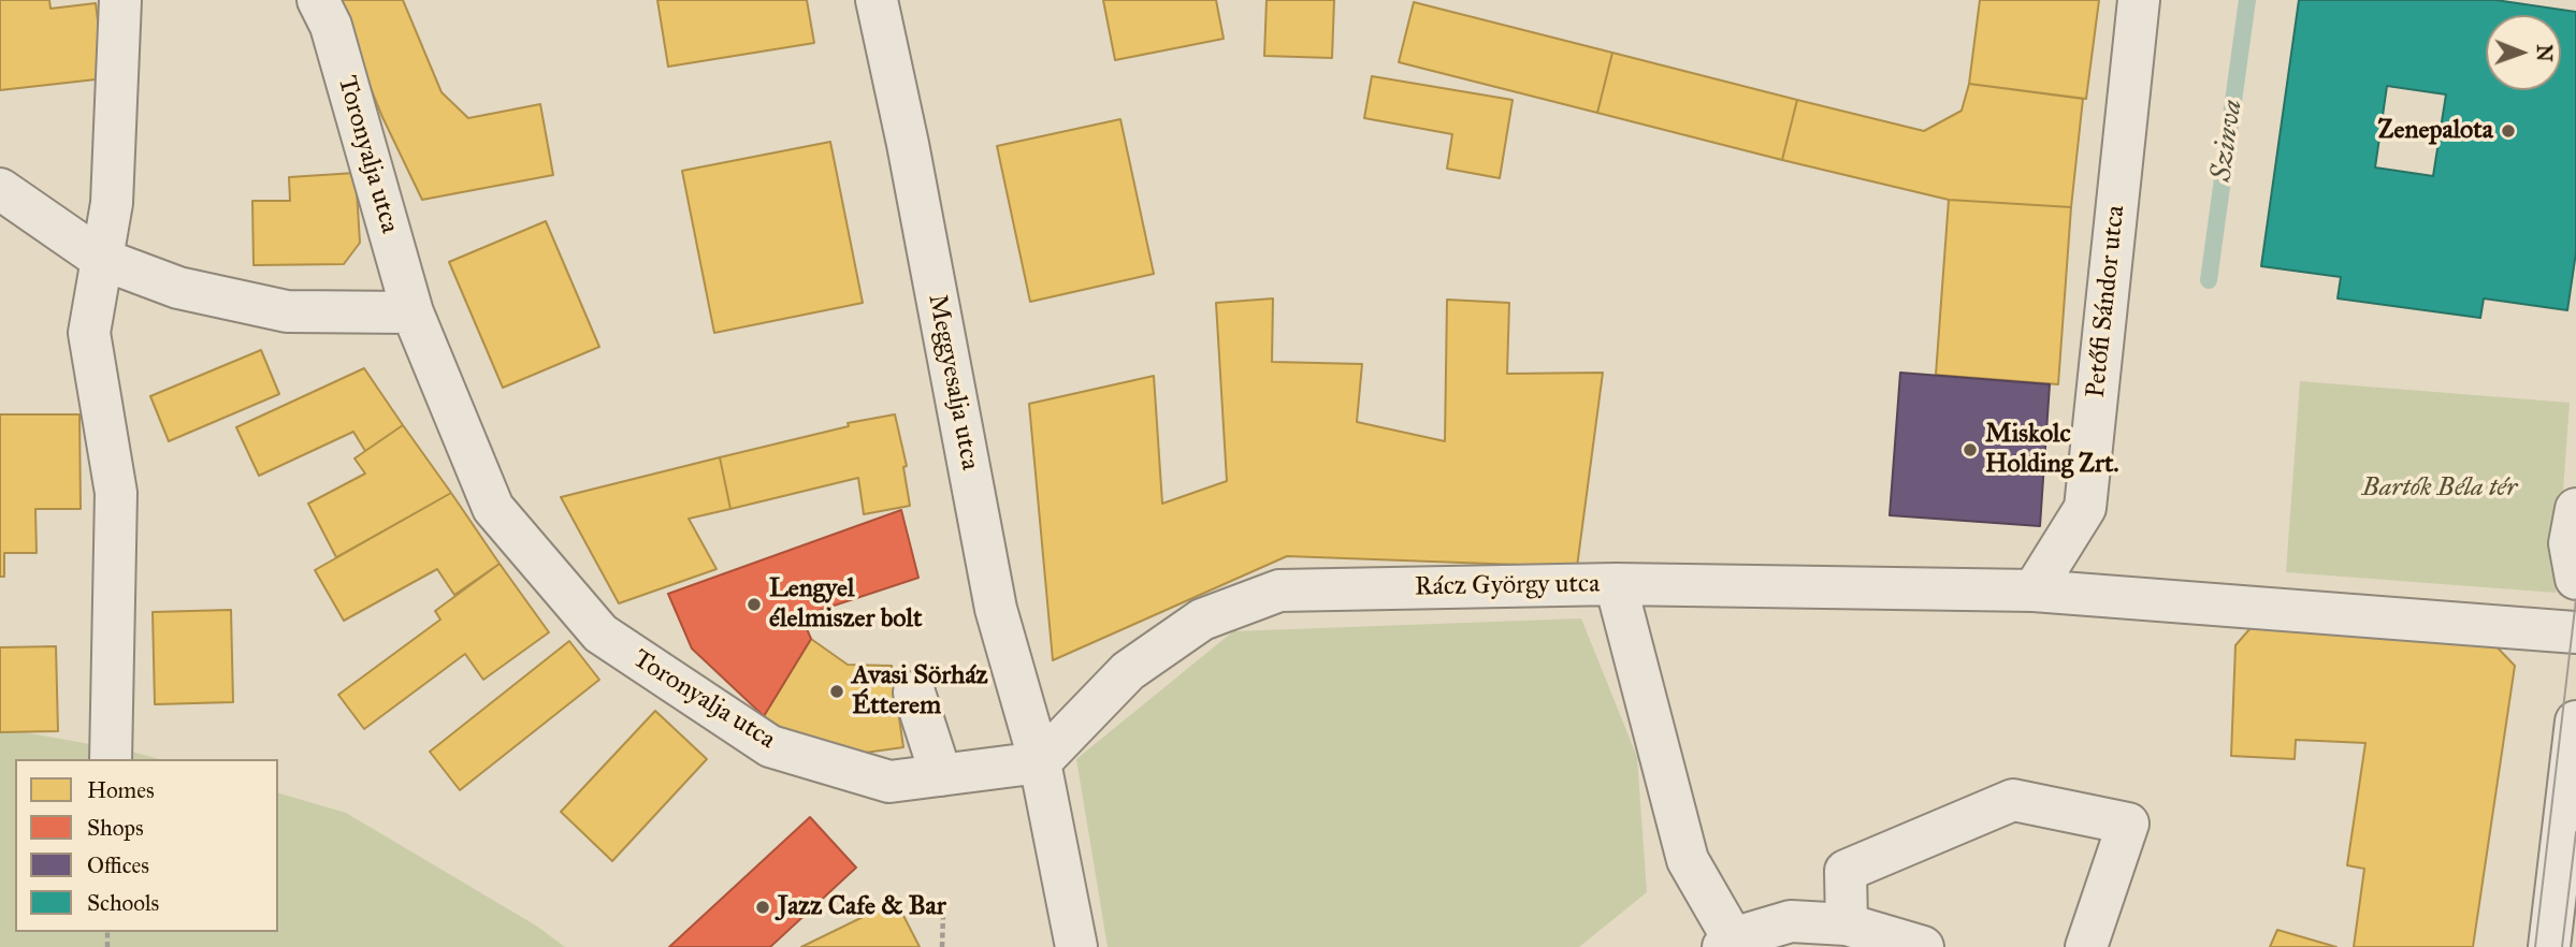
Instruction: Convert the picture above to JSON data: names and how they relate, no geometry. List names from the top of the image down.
{
  "streets": {
    "street": [
      "Toronyalja utca",
      "Petőfi Sándor utca",
      "Meggyesalja utca",
      "Rácz György utca"
    ]
  },
  "crossings": [
    ["Toronyalja utca", "Meggyesalja utca"],
    ["Toronyalja utca", "Rácz György utca"],
    ["Petőfi Sándor utca", "Rácz György utca"],
    ["Meggyesalja utca", "Rácz György utca"]
  ],
  "water": ["Szinva"],
  "parks": ["Bartók Béla tér"],
  "places": [
    "Zenepalota",
    "Miskolc Holding Zrt.",
    "Lengyel élelmiszer bolt",
    "Avasi Sörház Étterem",
    "Jazz Cafe & Bar"
  ],
  "legend": [
    "Homes",
    "Shops",
    "Offices",
    "Schools"
  ],
  "north": "right"
}
